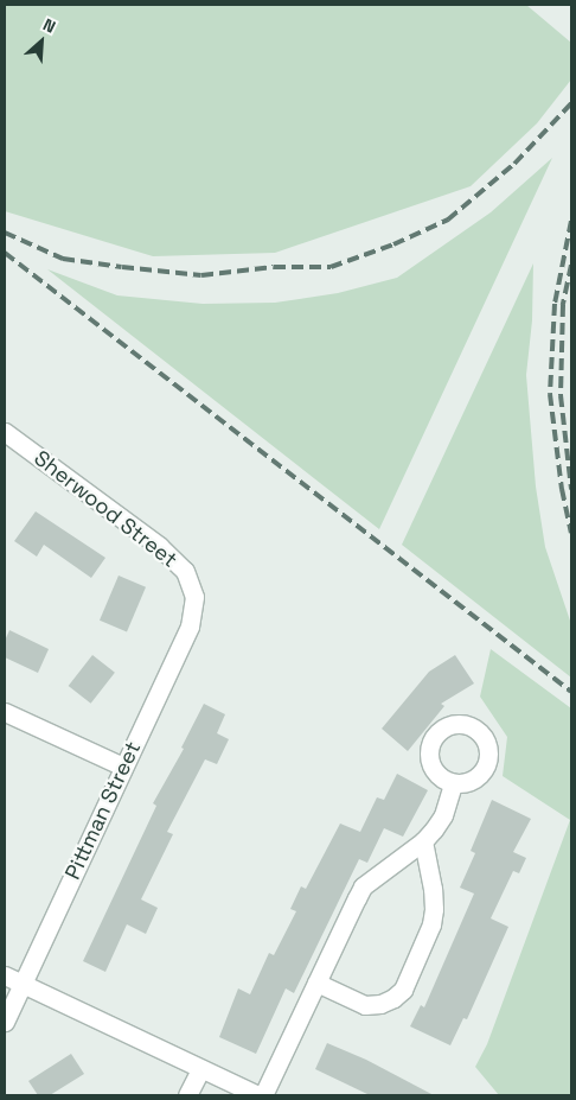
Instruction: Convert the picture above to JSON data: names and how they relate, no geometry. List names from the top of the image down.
{
  "streets": {
    "street": ["Sherwood Street", "Pittman Street"]
  },
  "crossings": [
    ["Sherwood Street", "Pittman Street"]
  ],
  "north": "top right"
}
